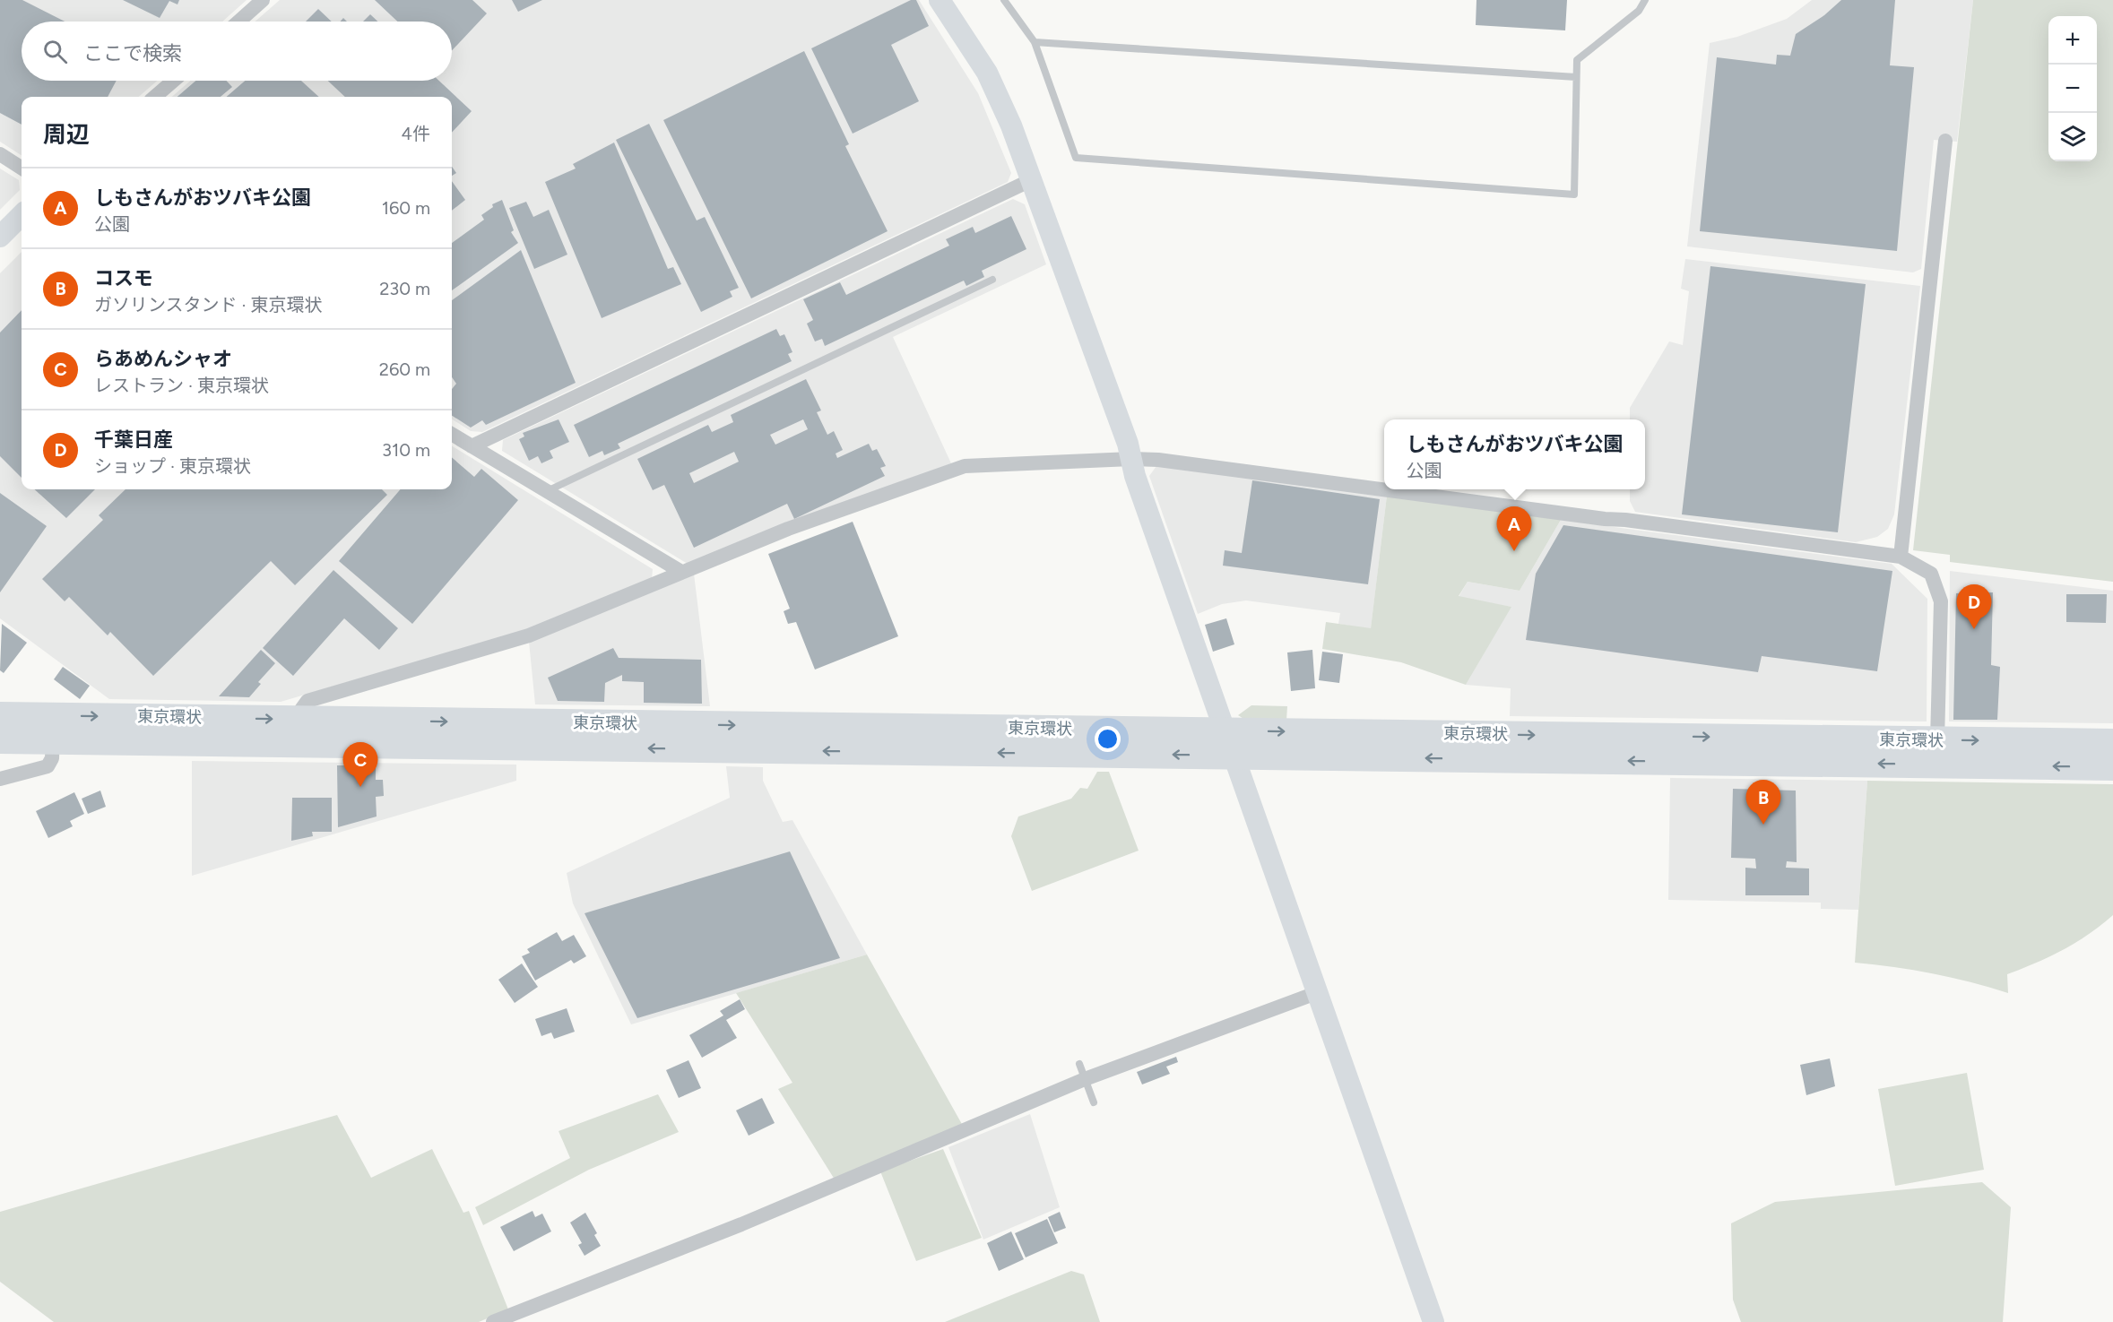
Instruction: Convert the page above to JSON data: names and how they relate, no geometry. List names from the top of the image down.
{
  "streets": {
    "highway": ["東京環状"]
  },
  "page": {
    "map_buttons": ["+", "−"],
    "search": "ここで検索",
    "heading": ["周辺", "4件"],
    "list": [
      {
        "mark": "A",
        "name": "しもさんがおツバキ公園",
        "note": "公園",
        "value": "160 m"
      },
      {
        "mark": "B",
        "name": "コスモ",
        "note": "ガソリンスタンド · 東京環状",
        "value": "230 m"
      },
      {
        "mark": "C",
        "name": "らあめんシャオ",
        "note": "レストラン · 東京環状",
        "value": "260 m"
      },
      {
        "mark": "D",
        "name": "千葉日産",
        "note": "ショップ · 東京環状",
        "value": "310 m"
      }
    ],
    "popup": ["しもさんがおツバキ公園", "公園"],
    "pins": [
      "A",
      "D",
      "C",
      "B"
    ]
  }
}
